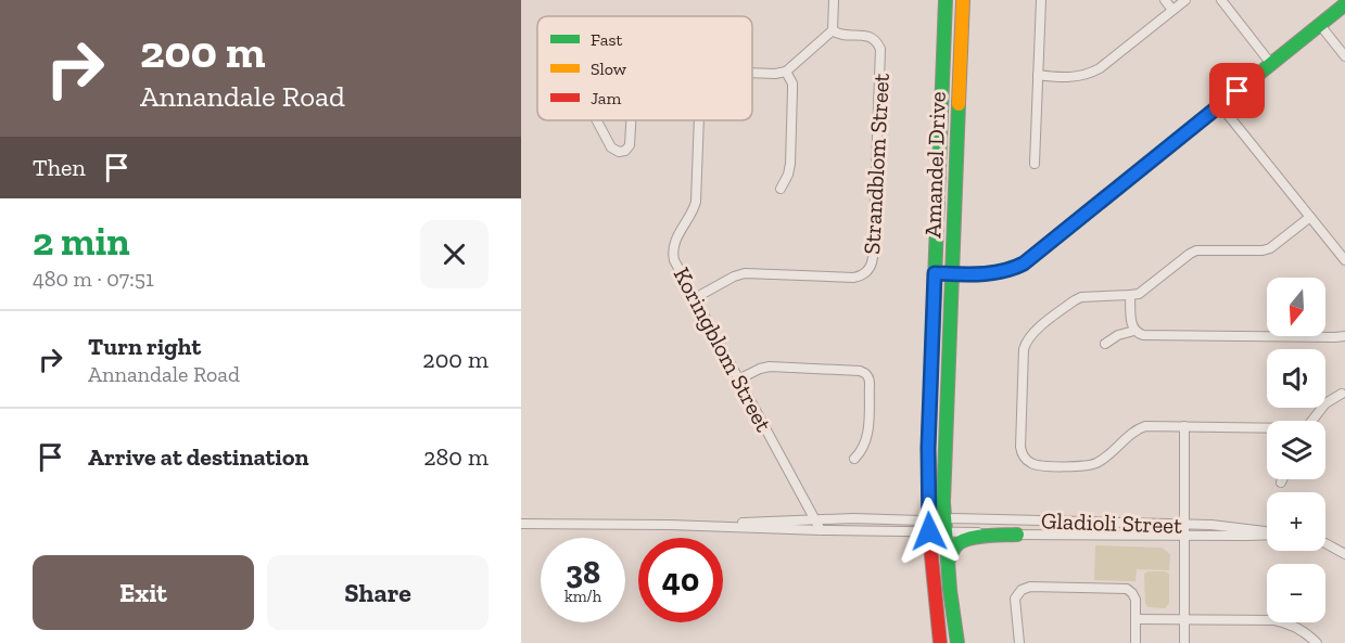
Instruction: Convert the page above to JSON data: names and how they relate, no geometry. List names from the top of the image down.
{
  "streets": {
    "street": [
      "Strandblom Street",
      "Amandel Drive",
      "Koringblom Street",
      "Gladioli Street"
    ]
  },
  "crossings": [
    ["Strandblom Street", "Koringblom Street"],
    ["Amandel Drive", "Gladioli Street"]
  ],
  "legend": ["Fast", "Slow", "Jam"],
  "north": "bottom",
  "page": {
    "turn": ["200 m", "Annandale Road"],
    "then": "Then",
    "heading": ["2 min", "480 m · 07:51"],
    "map_buttons": ["+", "−"],
    "list": [
      {
        "name": "Turn right",
        "note": "Annandale Road",
        "value": "200 m"
      },
      {
        "name": "Arrive at destination",
        "value": "280 m"
      }
    ],
    "speed": "38 km/h",
    "limit": "40",
    "buttons": ["Exit", "Share"]
  }
}
